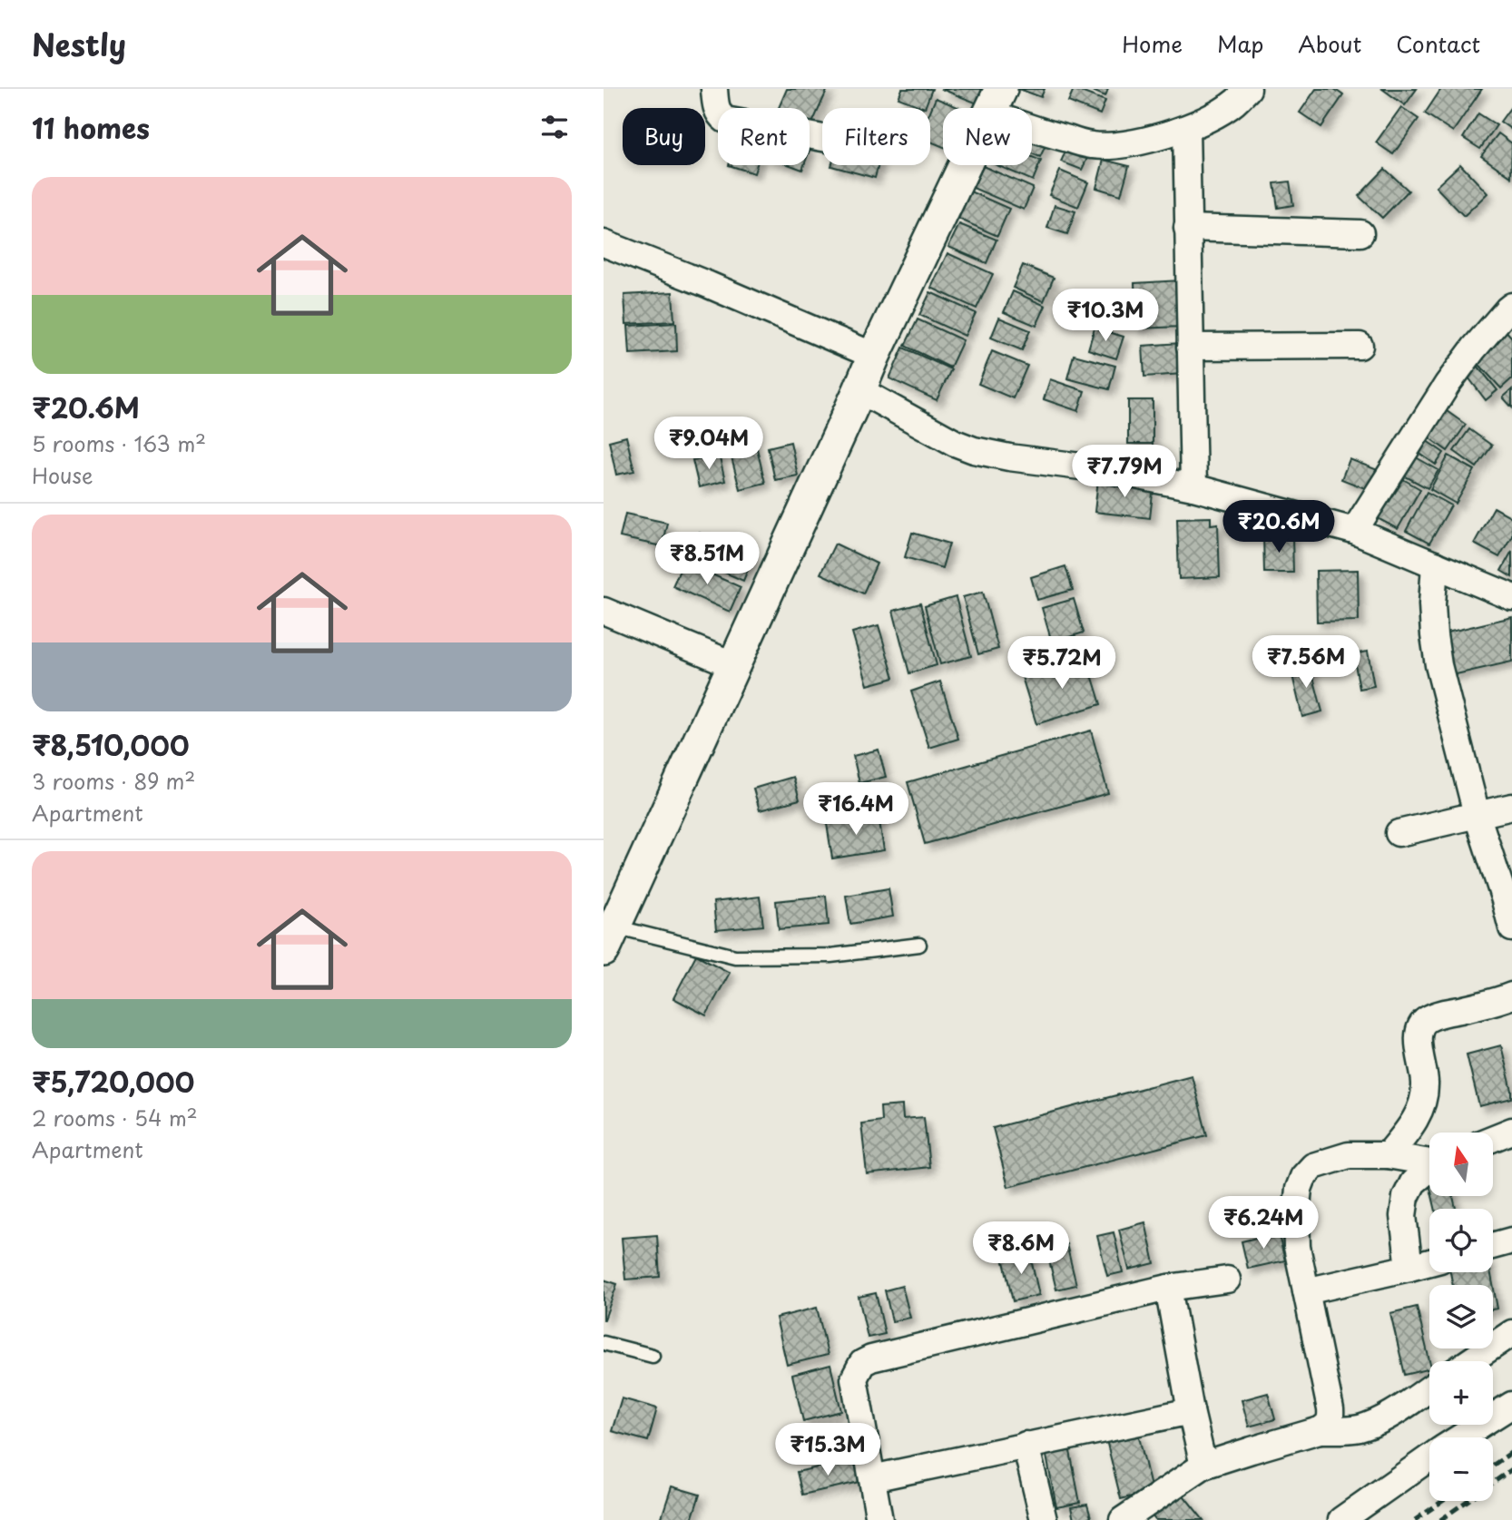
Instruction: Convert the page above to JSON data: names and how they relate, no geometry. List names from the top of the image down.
{
  "north": "top",
  "page": {
    "header": "Nestly",
    "nav": [
      "Home",
      "Map",
      "About",
      "Contact"
    ],
    "heading": "11 homes",
    "chip": [
      "Buy",
      "Rent",
      "Filters",
      "New"
    ],
    "list": [
      {
        "name": "₹20.6M",
        "note": "5 rooms · 163 m² · House"
      },
      {
        "name": "₹8,510,000",
        "note": "3 rooms · 89 m² · Apartment"
      },
      {
        "name": "₹5,720,000",
        "note": "2 rooms · 54 m² · Apartment"
      }
    ],
    "price": [
      "₹10.3M",
      "₹9.04M",
      "₹7.79M",
      "₹20.6M",
      "₹8.51M",
      "₹7.56M",
      "₹5.72M",
      "₹16.4M",
      "₹6.24M",
      "₹8.6M",
      "₹15.3M"
    ],
    "map_buttons": ["+", "−"]
  }
}
